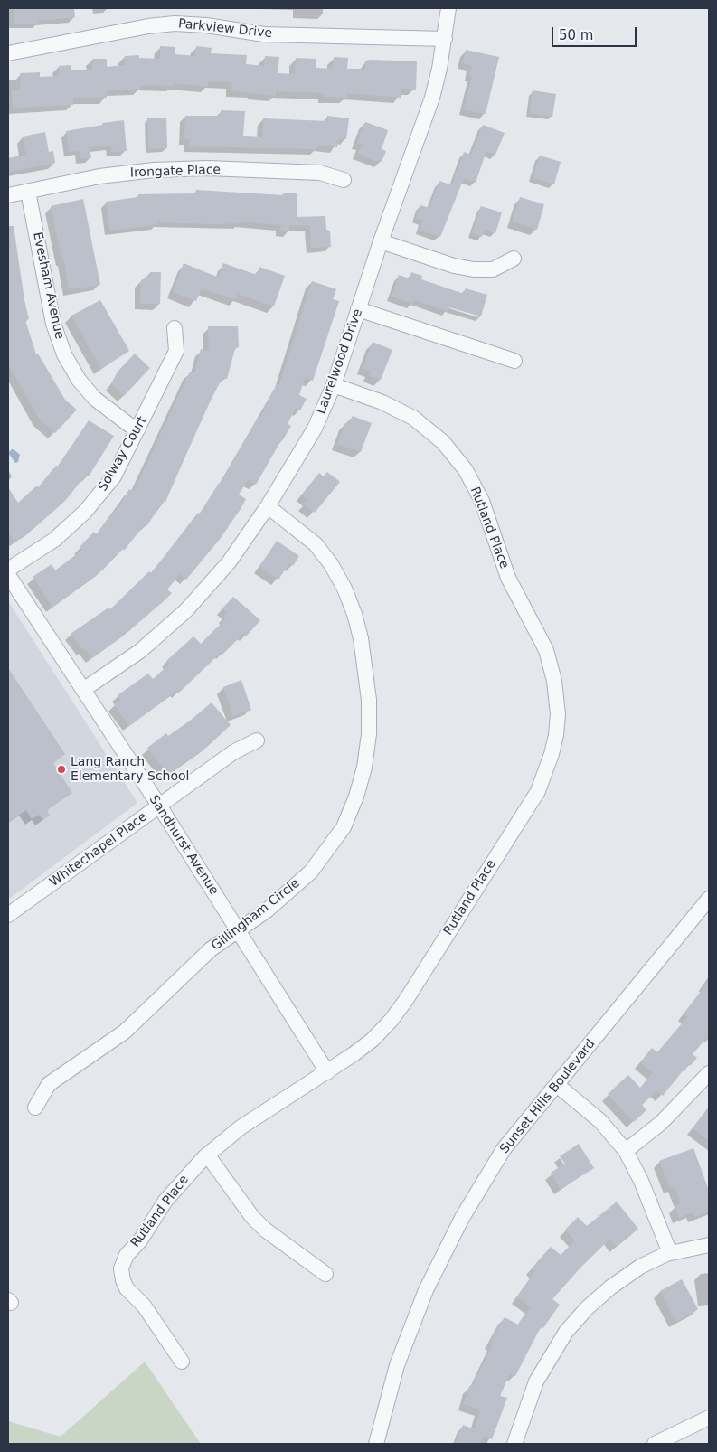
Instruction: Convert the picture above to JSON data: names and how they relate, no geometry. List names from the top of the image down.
{
  "streets": {
    "street": [
      "Parkview Drive",
      "Irongate Place",
      "Evesham Avenue",
      "Laurelwood Drive",
      "Solway Court",
      "Rutland Place",
      "Sandhurst Avenue",
      "Whitechapel Place",
      "Gillingham Circle",
      "Sunset Hills Boulevard"
    ]
  },
  "crossings": [
    ["Parkview Drive", "Laurelwood Drive"],
    ["Irongate Place", "Evesham Avenue"],
    ["Evesham Avenue", "Solway Court"],
    ["Laurelwood Drive", "Rutland Place"],
    ["Laurelwood Drive", "Sandhurst Avenue"],
    ["Laurelwood Drive", "Gillingham Circle"],
    ["Rutland Place", "Sandhurst Avenue"],
    ["Sandhurst Avenue", "Whitechapel Place"],
    ["Sandhurst Avenue", "Gillingham Circle"]
  ],
  "places": ["Lang Ranch Elementary School"],
  "scale_bar": "50 m"
}
